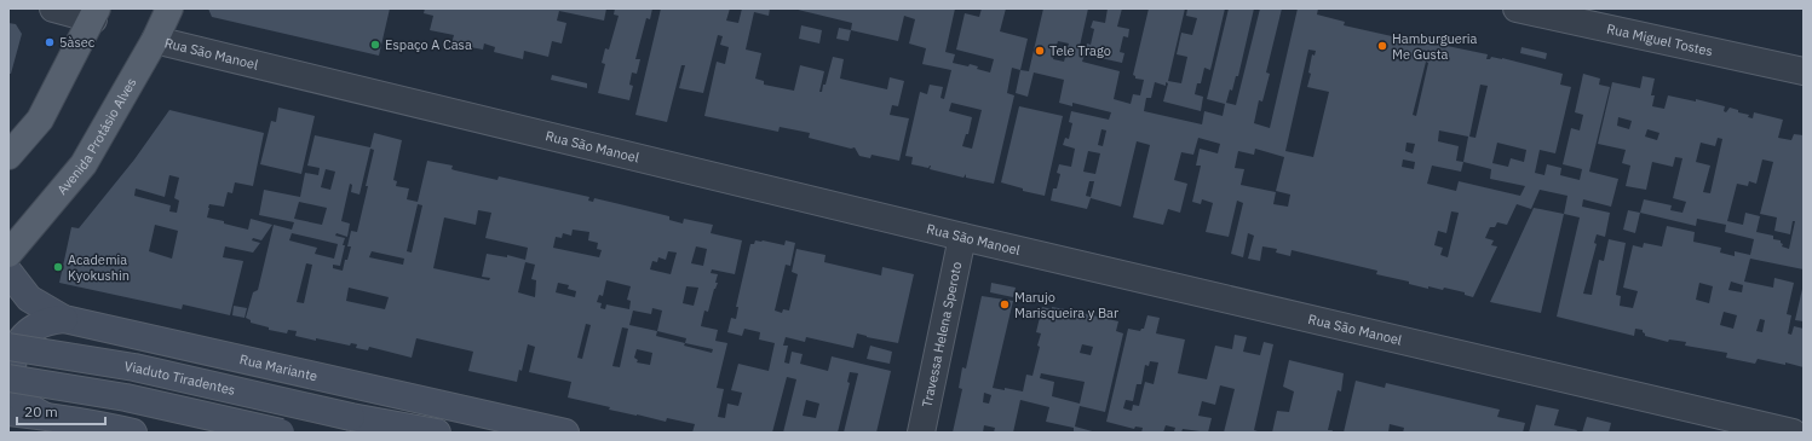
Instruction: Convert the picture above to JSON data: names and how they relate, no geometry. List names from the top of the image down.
{
  "streets": {
    "main road": ["Avenida Protásio Alves", "Rua Mariante", "Viaduto Tiradentes"],
    "street": ["Rua Miguel Tostes", "Rua São Manoel", "Travessa Helena Speroto"]
  },
  "crossings": [
    ["Rua São Manoel", "Avenida Protásio Alves"],
    ["Rua São Manoel", "Travessa Helena Speroto"]
  ],
  "places": [
    "5àsec",
    "Espaço A Casa",
    "Hamburgueria Me Gusta",
    "Tele Trago",
    "Academia Kyokushin",
    "Marujo Marisqueira y Bar"
  ],
  "scale_bar": "20 m"
}
